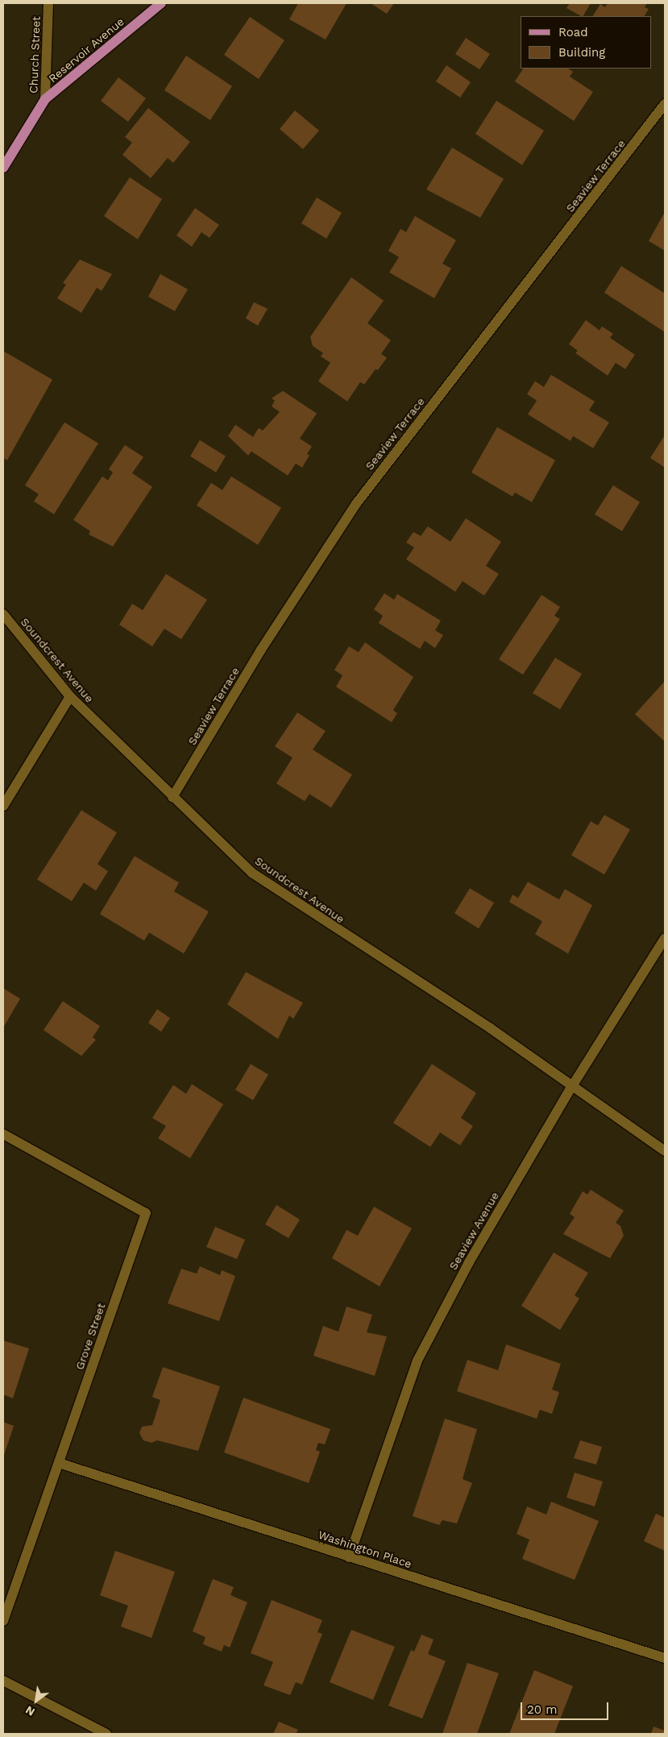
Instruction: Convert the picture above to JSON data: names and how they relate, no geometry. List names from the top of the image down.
{
  "streets": {
    "main road": ["Reservoir Avenue", "Church Street"],
    "street": [
      "Seaview Terrace",
      "Soundcrest Avenue",
      "Seaview Avenue",
      "Grove Street",
      "Washington Place"
    ]
  },
  "crossings": [
    ["Reservoir Avenue", "Church Street"],
    ["Seaview Terrace", "Soundcrest Avenue"],
    ["Soundcrest Avenue", "Seaview Avenue"],
    ["Seaview Avenue", "Washington Place"],
    ["Grove Street", "Washington Place"]
  ],
  "legend": ["Road", "Building"],
  "scale_bar": "20 m",
  "north": "bottom left"
}
